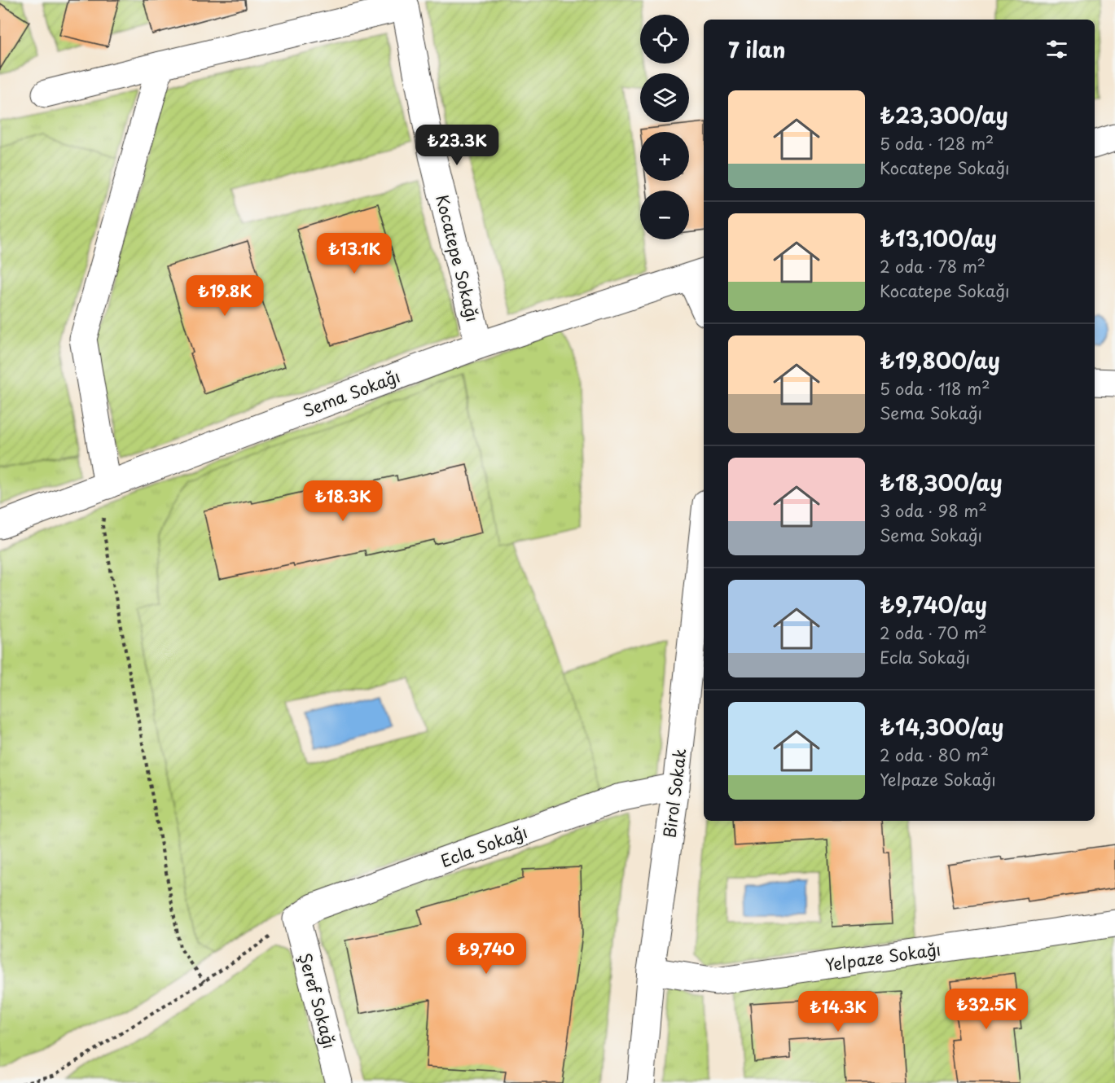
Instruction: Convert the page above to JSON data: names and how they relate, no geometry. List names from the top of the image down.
{
  "streets": {
    "street": [
      "Kocatepe Sokağı",
      "Sema Sokağı",
      "Birol Sokak",
      "Ecla Sokağı",
      "Yelpaze Sokağı",
      "Şeref Sokağı"
    ]
  },
  "crossings": [
    ["Kocatepe Sokağı", "Sema Sokağı"],
    ["Birol Sokak", "Ecla Sokağı"],
    ["Birol Sokak", "Yelpaze Sokağı"],
    ["Ecla Sokağı", "Şeref Sokağı"]
  ],
  "page": {
    "map_buttons": ["+", "−"],
    "heading": "7 ilan",
    "list": [
      {
        "name": "₺23,300/ay",
        "note": "5 oda · 128 m² · Kocatepe Sokağı"
      },
      {
        "name": "₺13,100/ay",
        "note": "2 oda · 78 m² · Kocatepe Sokağı"
      },
      {
        "name": "₺19,800/ay",
        "note": "5 oda · 118 m² · Sema Sokağı"
      },
      {
        "name": "₺18,300/ay",
        "note": "3 oda · 98 m² · Sema Sokağı"
      },
      {
        "name": "₺9,740/ay",
        "note": "2 oda · 70 m² · Ecla Sokağı"
      },
      {
        "name": "₺14,300/ay",
        "note": "2 oda · 80 m² · Yelpaze Sokağı"
      }
    ],
    "price": [
      "₺23.3K",
      "₺13.1K",
      "₺19.8K",
      "₺18.3K",
      "₺9,740",
      "₺32.5K",
      "₺14.3K"
    ]
  }
}
